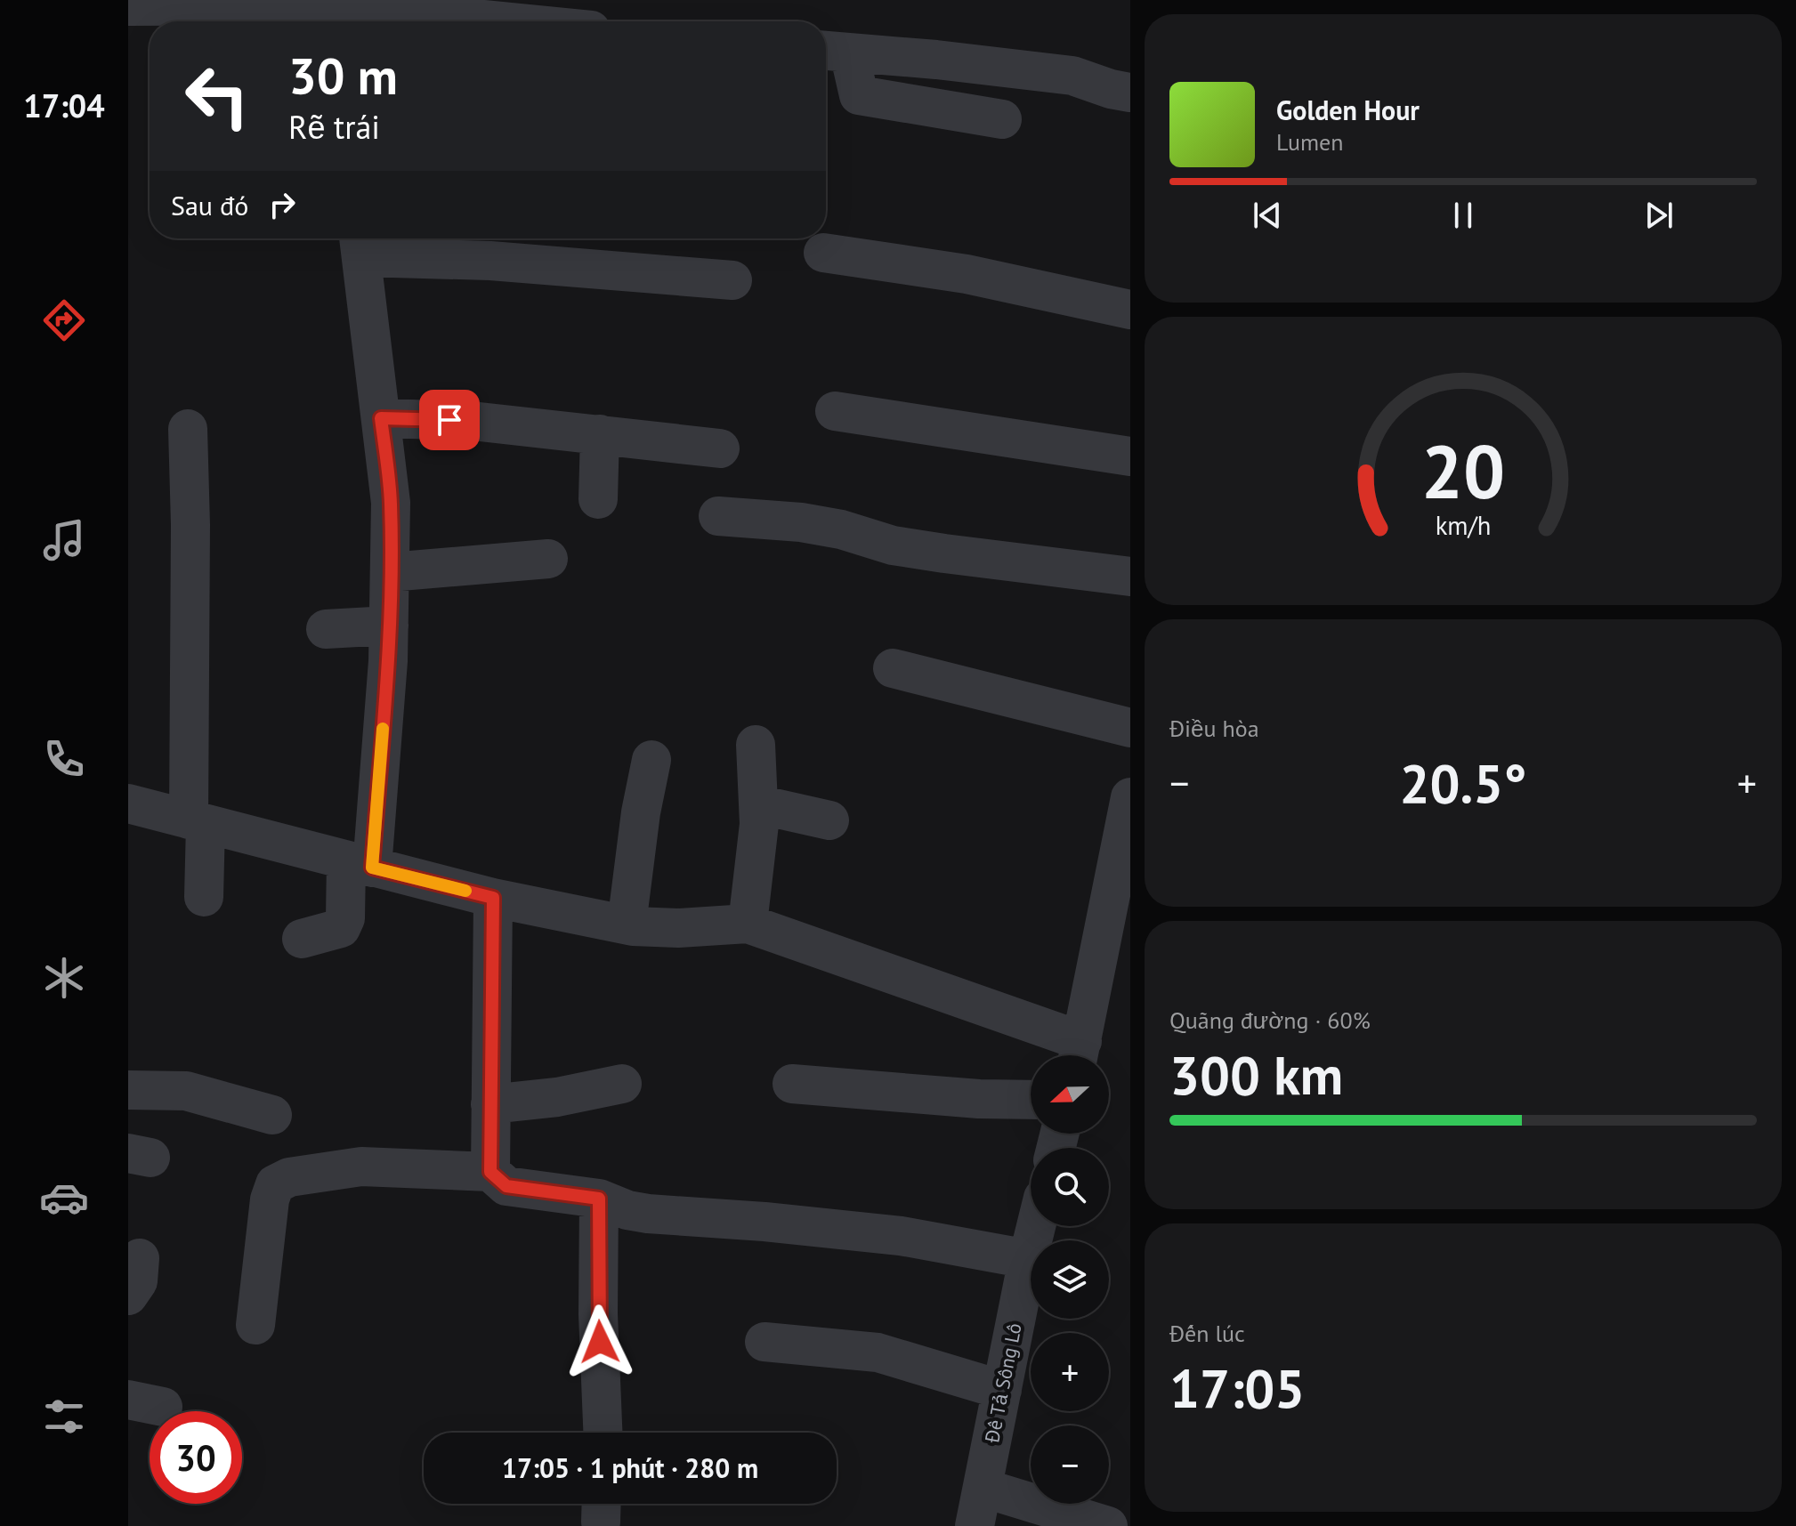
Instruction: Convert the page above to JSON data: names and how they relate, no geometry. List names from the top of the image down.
{
  "streets": {
    "street": ["Đê Tả Sông Lô"]
  },
  "north": "left",
  "page": {
    "tabs": "17:04",
    "turn": ["30 m", "Rẽ trái"],
    "song": ["Golden Hour", "Lumen"],
    "then": "Sau đó",
    "tile": [
      "Điều hòa",
      ["Quãng đường · 60%", "300 km"],
      ["Đến lúc", "17:05"]
    ],
    "heat": ["−", "20.5°", "+"],
    "map_buttons": ["+", "−"],
    "limit": "30",
    "trip": "17:05 · 1 phút · 280 m",
    "gauge": ["20", "km/h"]
  }
}
